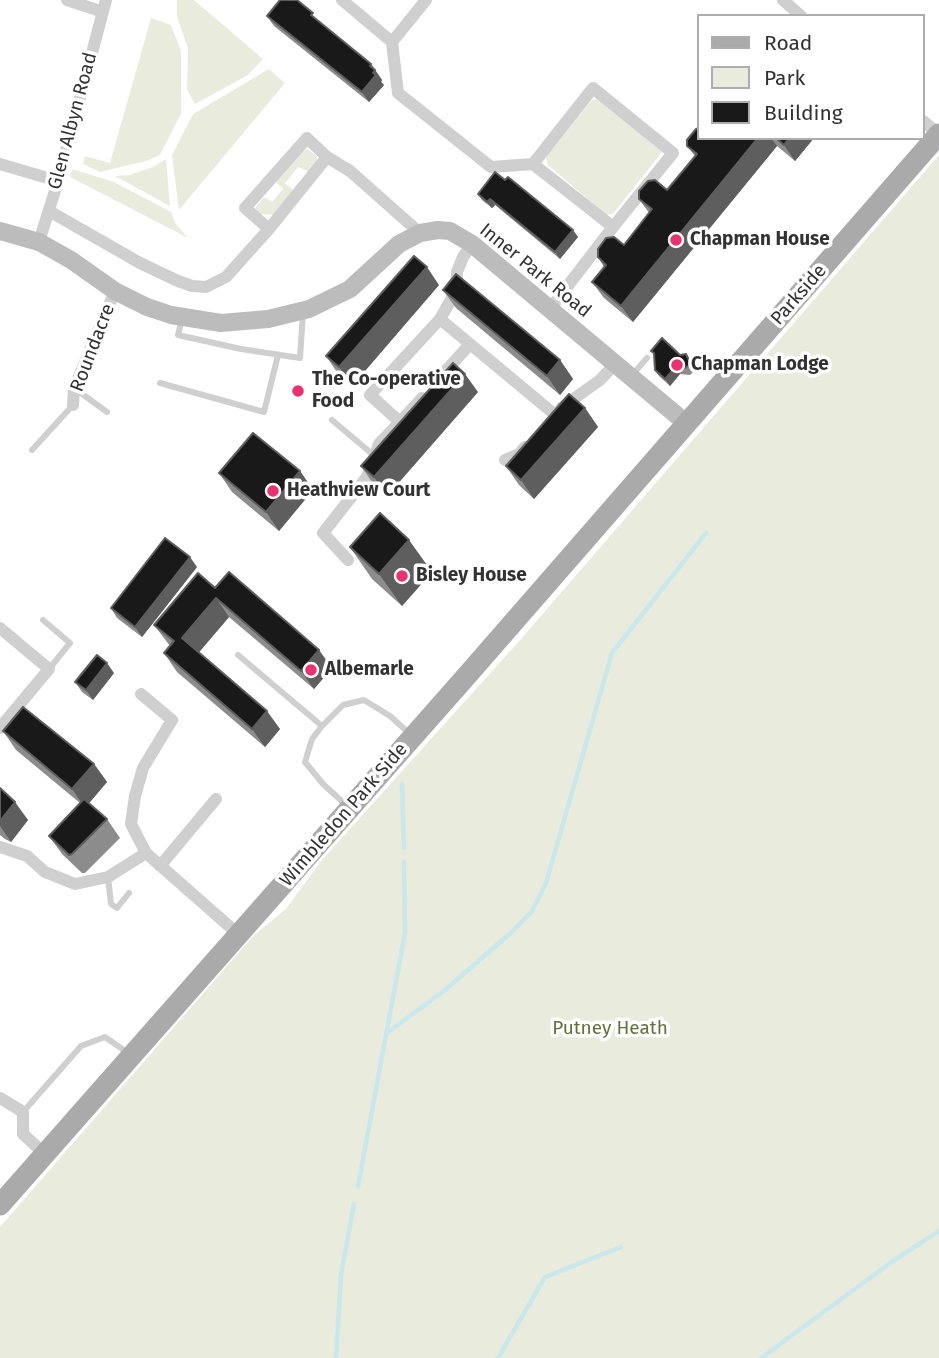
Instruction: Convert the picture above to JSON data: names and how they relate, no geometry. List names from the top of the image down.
{
  "streets": {
    "main road": ["Parkside", "Wimbledon Park Side"],
    "street": ["Glen Albyn Road", "Inner Park Road", "Roundacre"]
  },
  "crossings": [
    ["Inner Park Road", "Parkside"],
    ["Inner Park Road", "Wimbledon Park Side"],
    ["Parkside", "Wimbledon Park Side"]
  ],
  "parks": ["Putney Heath"],
  "places": [
    "Chapman House",
    "Chapman Lodge",
    "The Co-operative Food",
    "Heathview Court",
    "Bisley House",
    "Albemarle"
  ],
  "legend": ["Road", "Park", "Building"]
}
